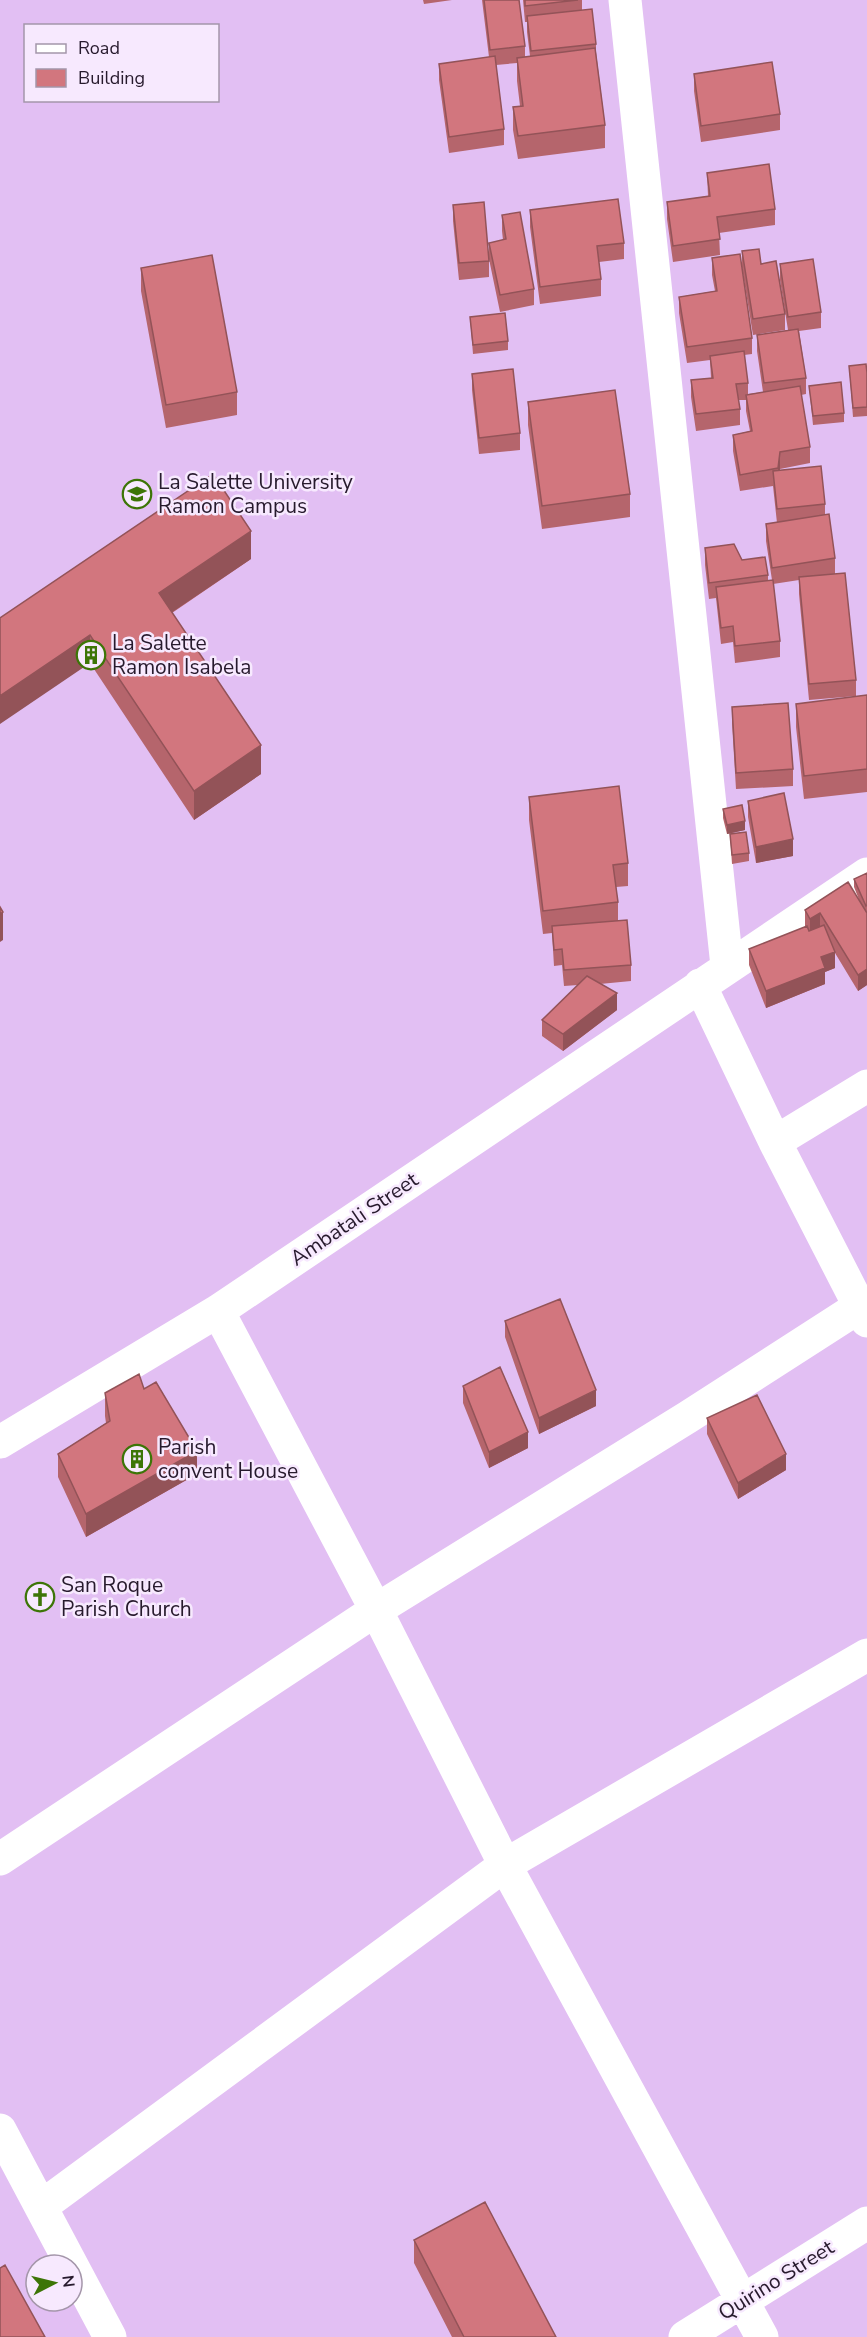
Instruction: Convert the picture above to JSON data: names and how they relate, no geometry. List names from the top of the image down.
{
  "streets": {
    "street": ["Ambatali Street", "Quirino Street"]
  },
  "places": {
    "school or university": ["La Salette University Ramon Campus"],
    "building": ["La Salette Ramon Isabela", "Parish convent House"],
    "church": ["San Roque Parish Church"]
  },
  "legend": ["Road", "Building"],
  "north": "right"
}
